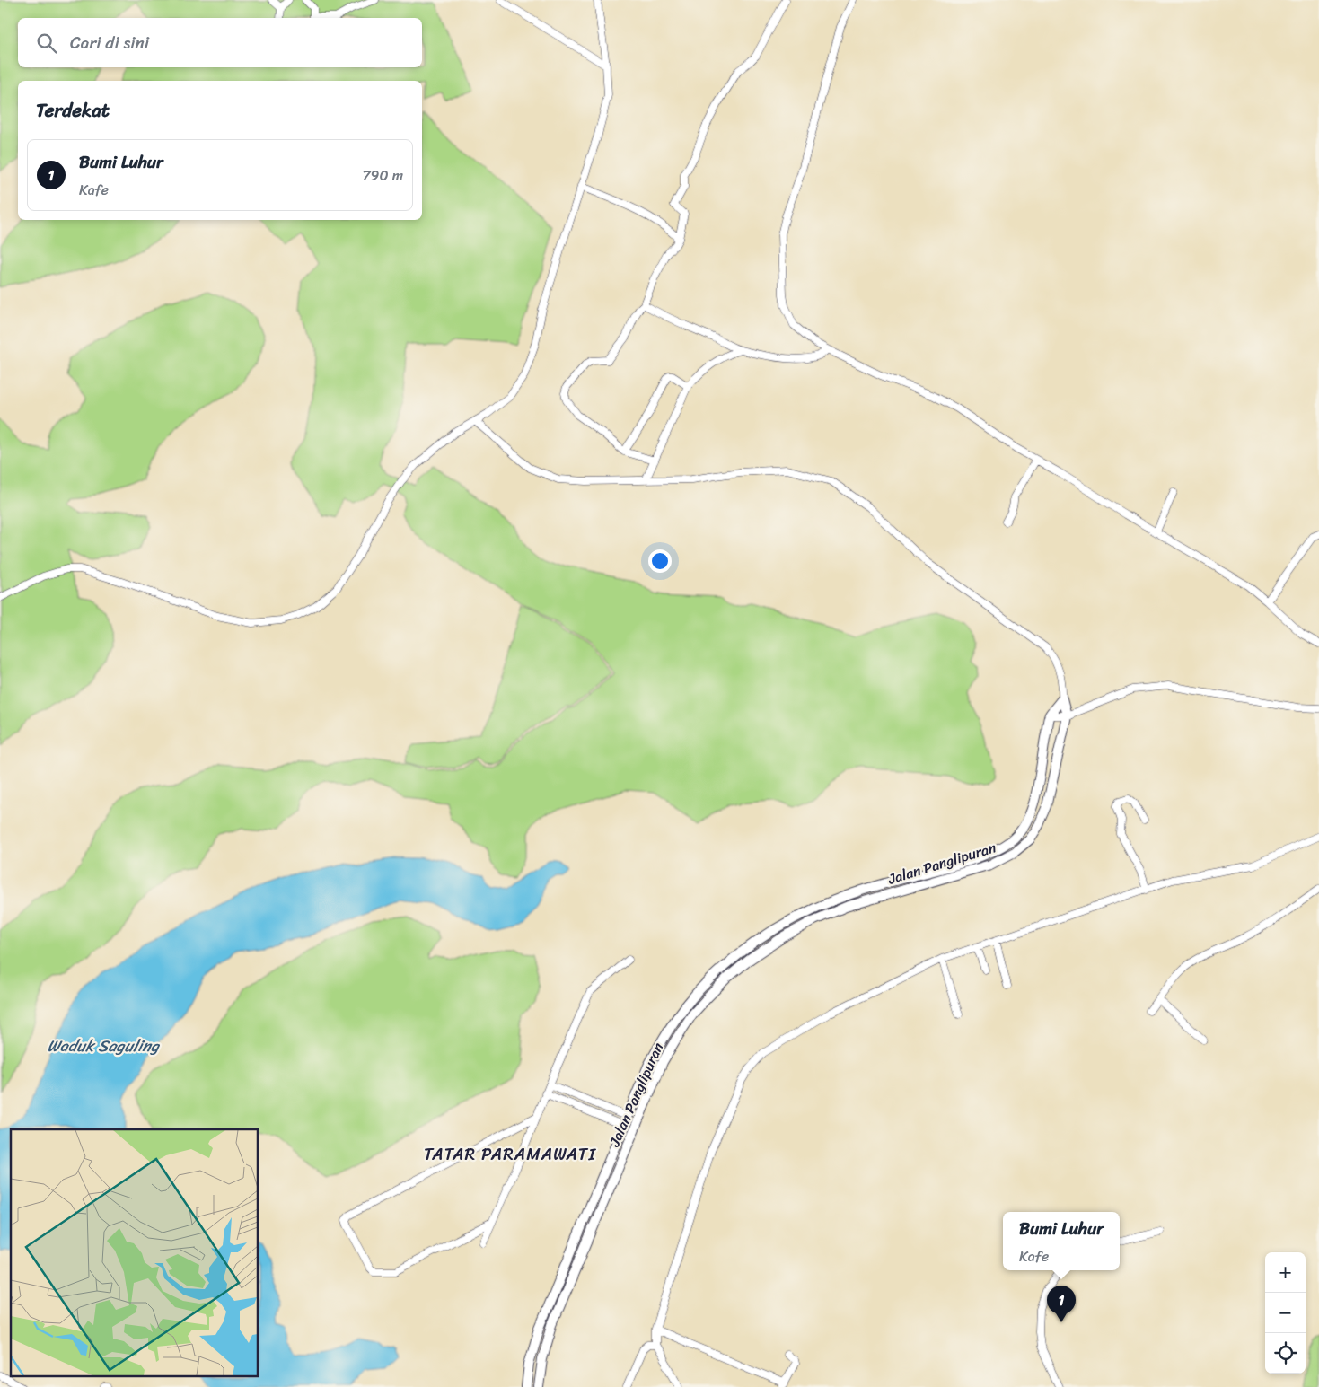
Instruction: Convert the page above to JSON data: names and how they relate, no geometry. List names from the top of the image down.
{
  "streets": {
    "main road": ["Jalan Panglipuran"]
  },
  "districts": ["TATAR PARAMAWATI"],
  "water": ["Waduk Saguling"],
  "page": {
    "search": "Cari di sini",
    "heading": "Terdekat",
    "list": [
      {
        "mark": "1",
        "name": "Bumi Luhur",
        "note": "Kafe",
        "value": "790 m"
      }
    ],
    "popup": ["Bumi Luhur", "Kafe"],
    "map_buttons": ["+", "−"],
    "pins": "1"
  }
}
